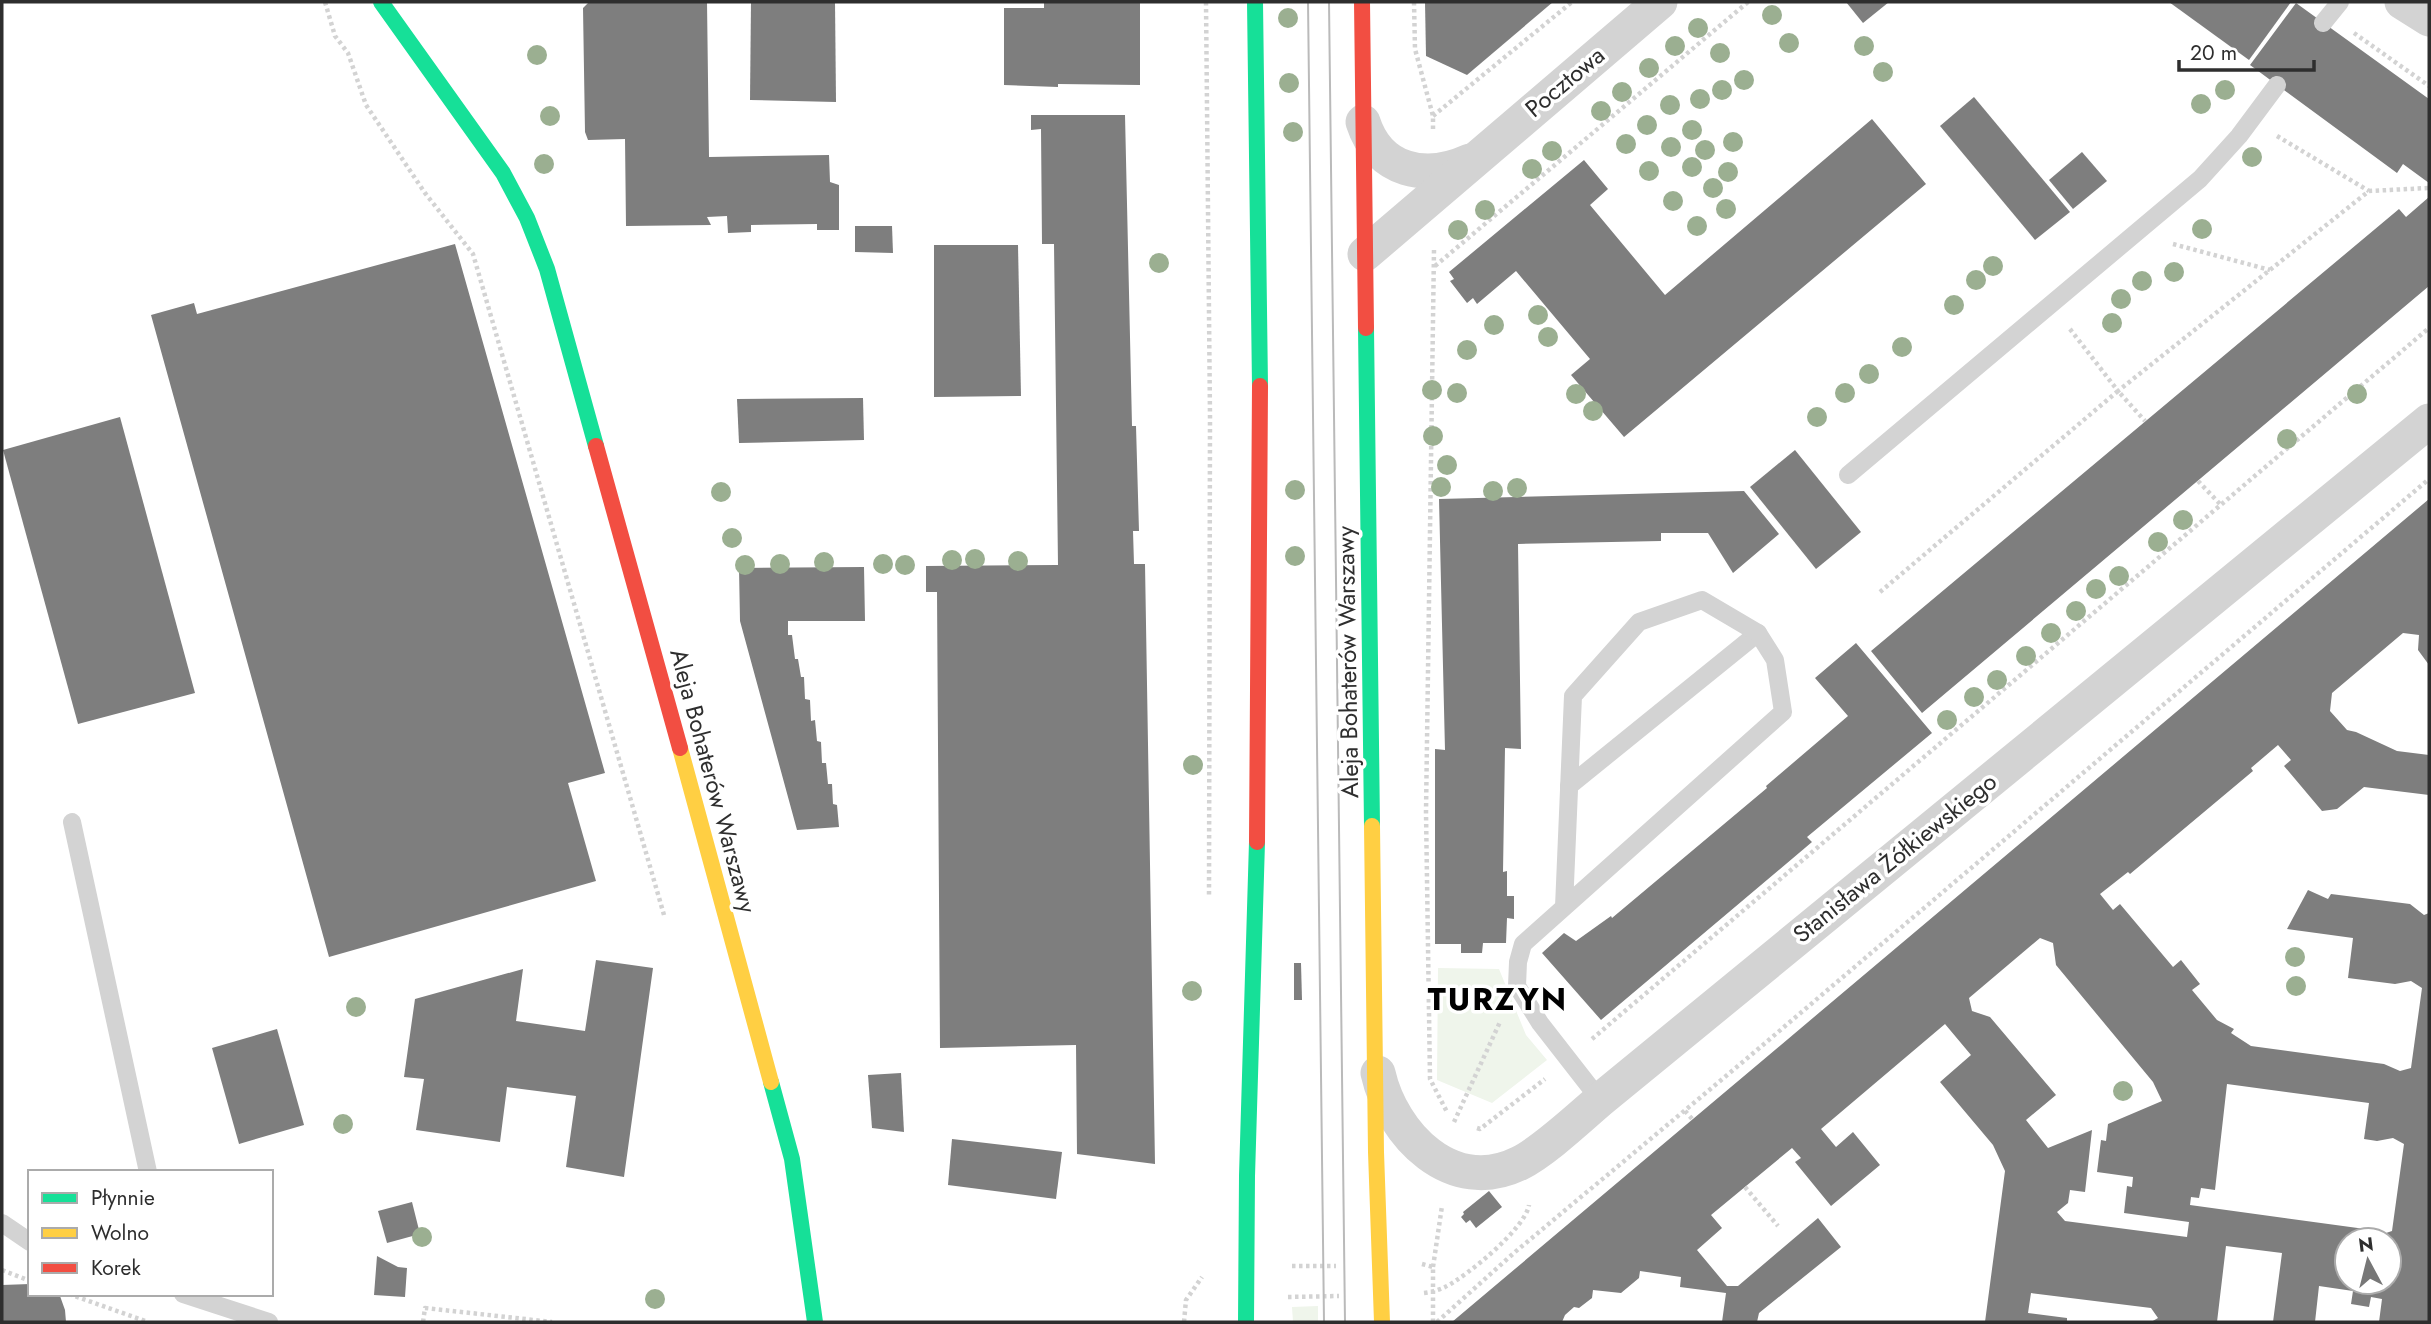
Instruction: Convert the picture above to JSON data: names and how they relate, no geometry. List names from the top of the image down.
{
  "streets": {
    "street": ["Pocztowa", "Aleja Bohaterów Warszawy", "Stanisława Żółkiewskiego"]
  },
  "crossings": [
    ["Pocztowa", "Aleja Bohaterów Warszawy"],
    ["Aleja Bohaterów Warszawy", "Stanisława Żółkiewskiego"]
  ],
  "districts": ["TURZYN"],
  "legend": ["Płynnie", "Wolno", "Korek"],
  "scale_bar": "20 m",
  "north": "top"
}
